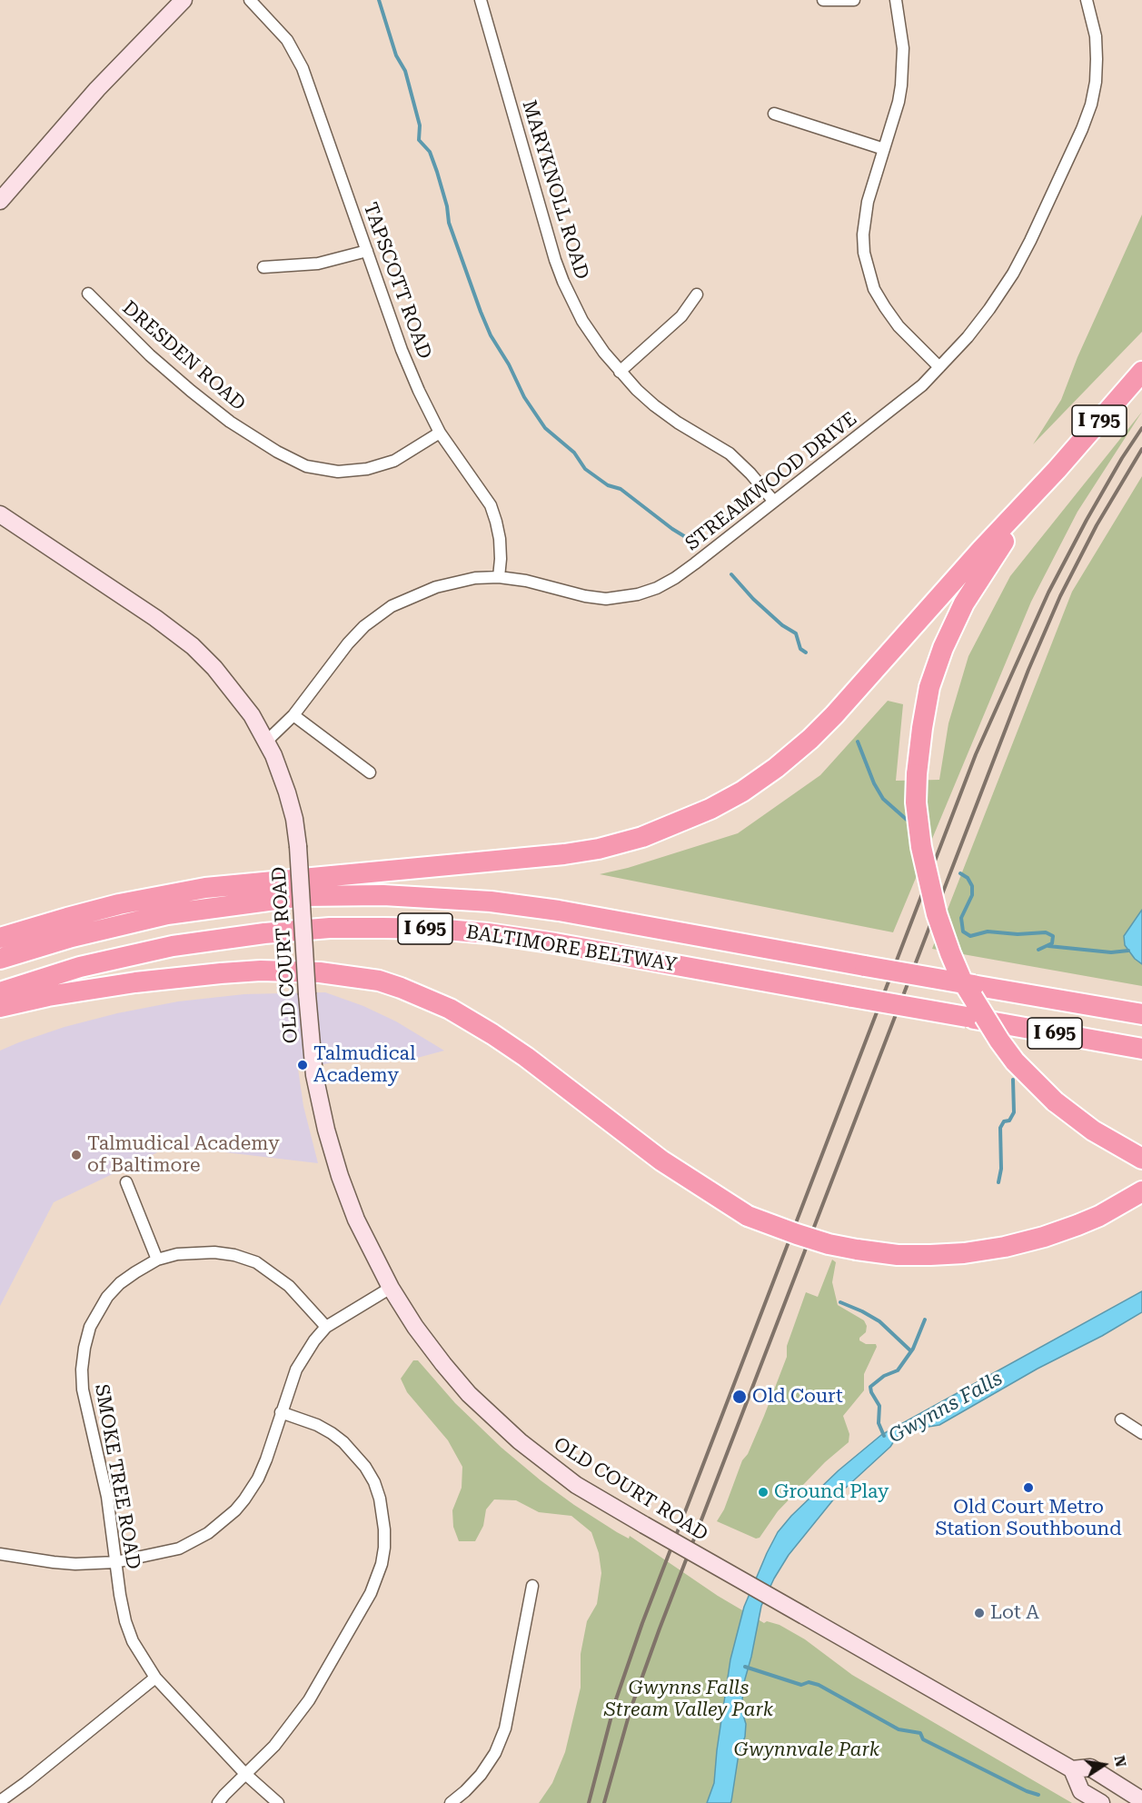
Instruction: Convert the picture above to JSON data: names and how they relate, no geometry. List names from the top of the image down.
{
  "streets": {
    "highway": ["I 795", "I 695", "BALTIMORE BELTWAY"],
    "main road": ["OLD COURT ROAD"],
    "street": [
      "MARYKNOLL ROAD",
      "TAPSCOTT ROAD",
      "DRESDEN ROAD",
      "STREAMWOOD DRIVE",
      "SMOKE TREE ROAD"
    ]
  },
  "crossings": [
    ["MARYKNOLL ROAD", "STREAMWOOD DRIVE"],
    ["TAPSCOTT ROAD", "DRESDEN ROAD"],
    ["TAPSCOTT ROAD", "STREAMWOOD DRIVE"],
    ["STREAMWOOD DRIVE", "OLD COURT ROAD"]
  ],
  "water": ["Gwynns Falls"],
  "parks": ["Gwynns Falls Stream Valley Park", "Gwynnvale Park"],
  "places": [
    "Talmudical Academy",
    "Talmudical Academy of Baltimore",
    "Old Court",
    "Old Court Metro Station Southbound",
    "Ground Play",
    "Lot A"
  ],
  "north": "right"
}
